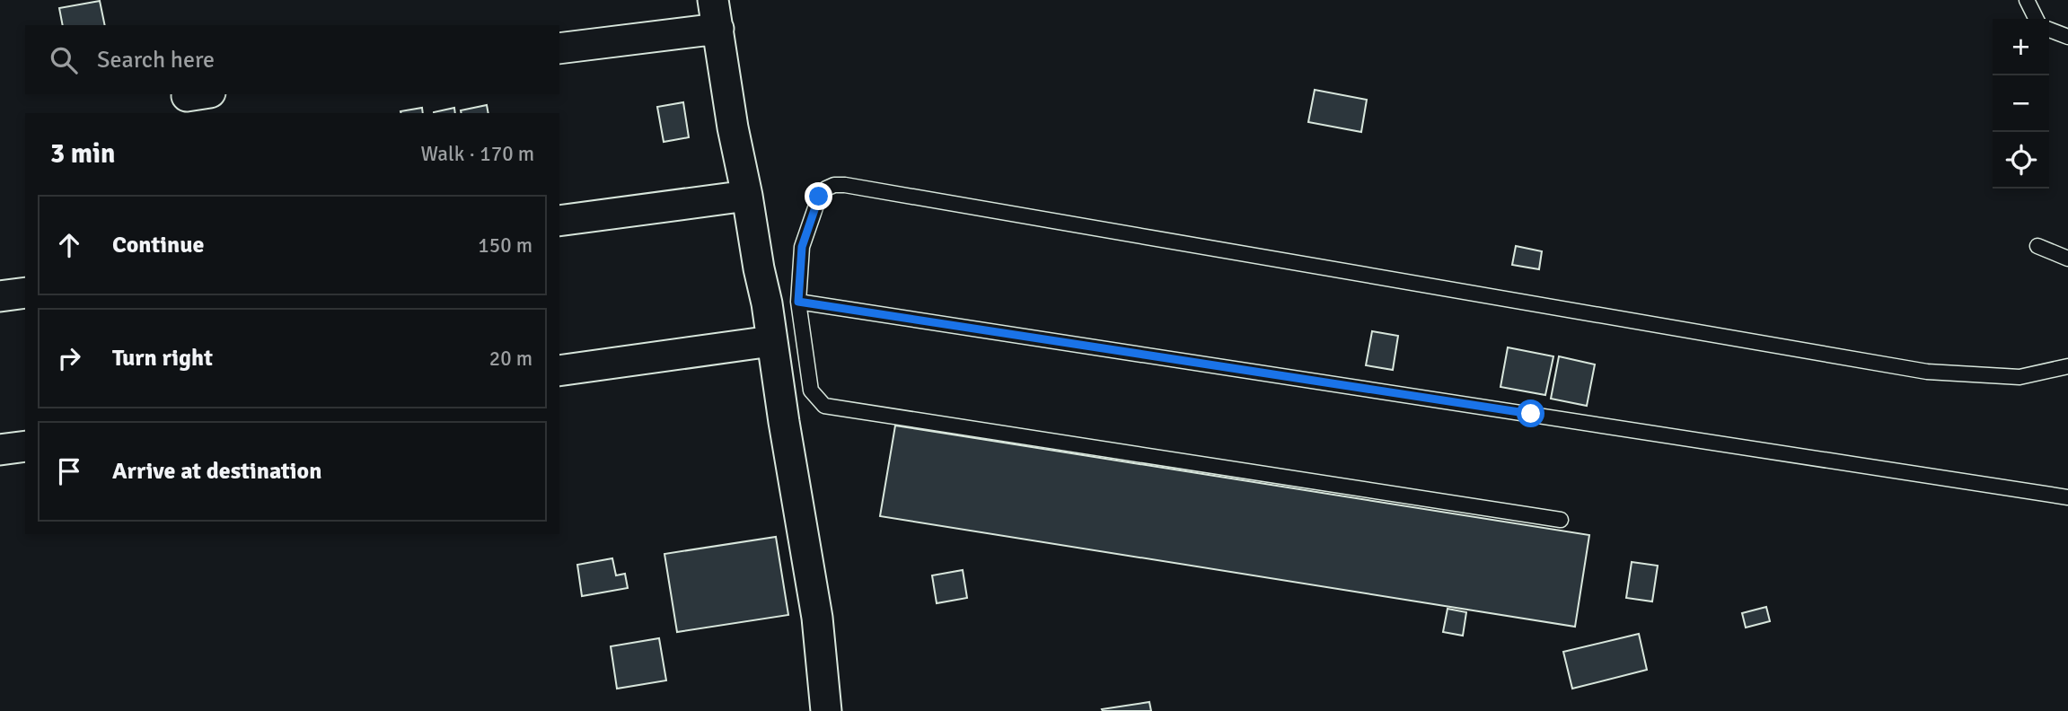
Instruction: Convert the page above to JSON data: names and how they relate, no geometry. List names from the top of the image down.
{
  "page": {
    "map_buttons": ["+", "−"],
    "search": "Search here",
    "heading": ["3 min", "Walk · 170 m"],
    "list": [
      ["Continue", "150 m"],
      ["Turn right", "20 m"],
      "Arrive at destination"
    ]
  }
}
